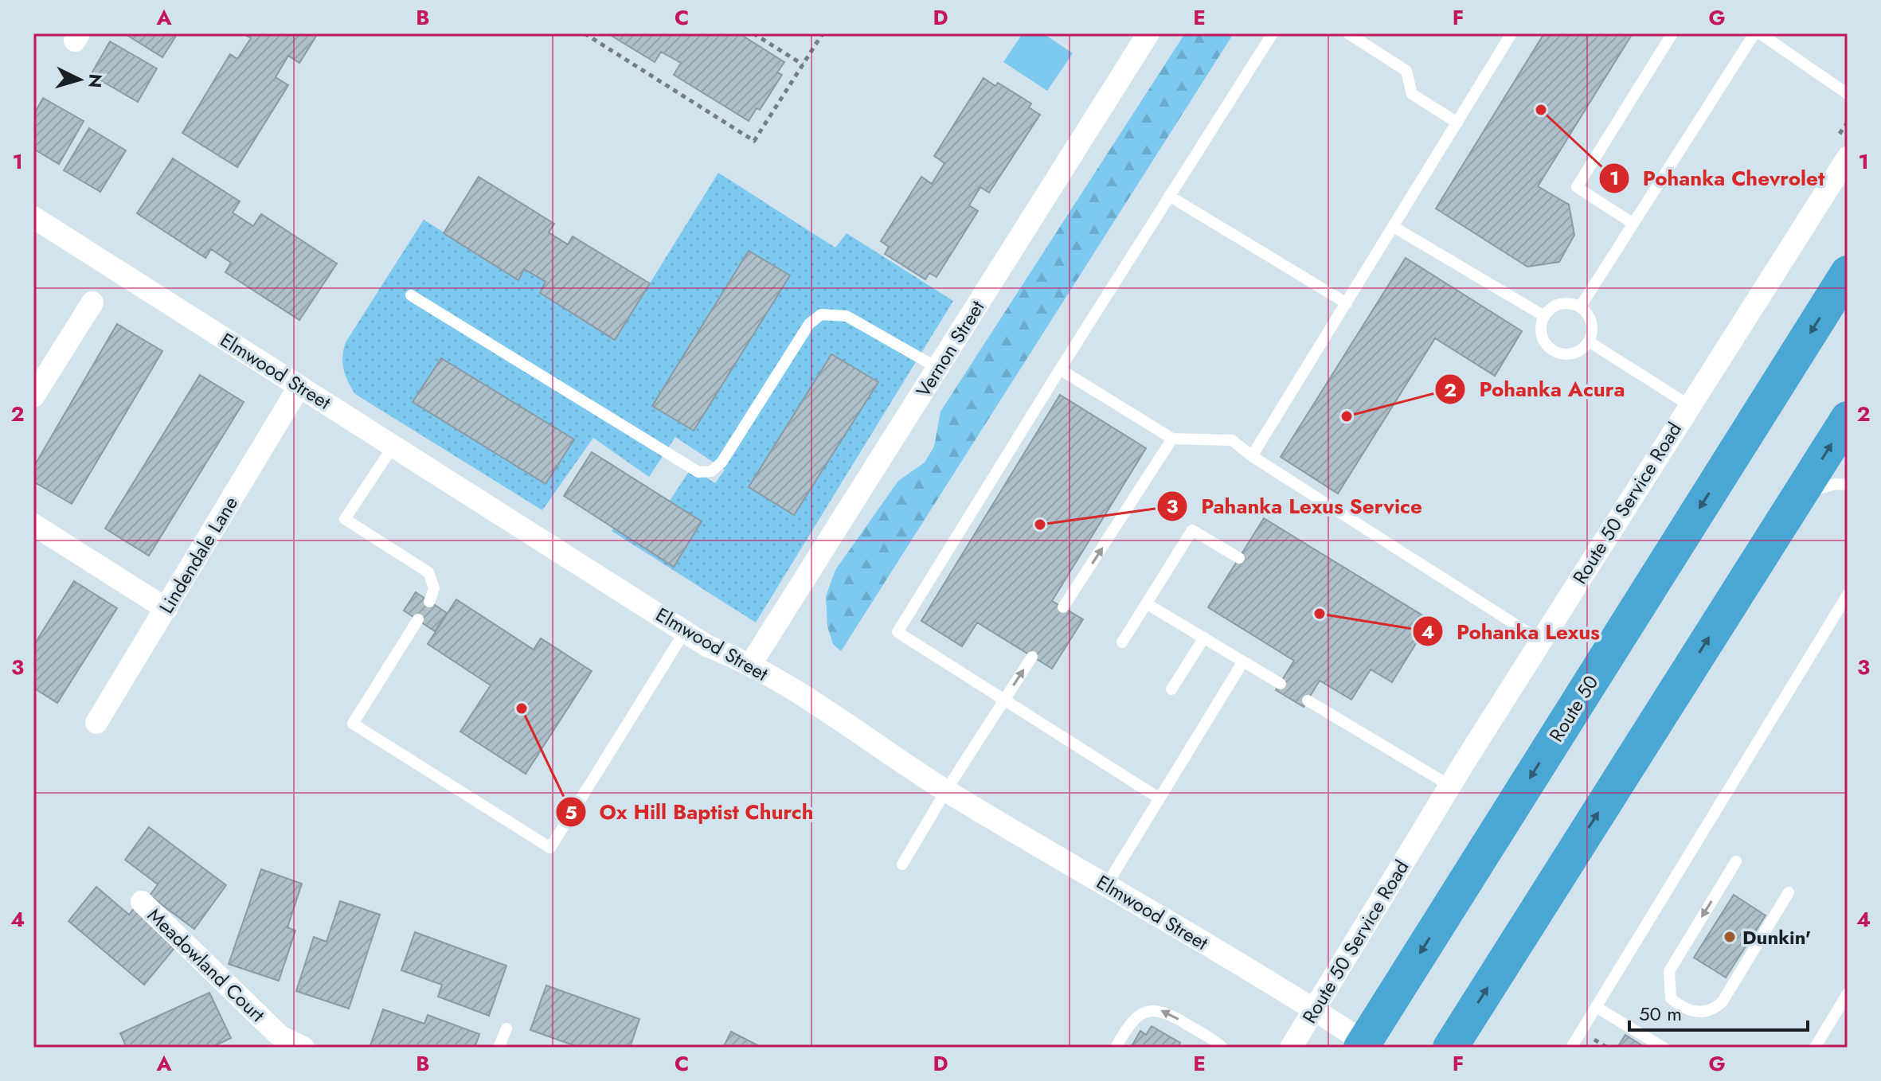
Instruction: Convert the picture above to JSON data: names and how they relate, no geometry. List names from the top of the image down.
{
  "streets": {
    "highway": ["Route 50"],
    "street": [
      "Vernon Street",
      "Elmwood Street",
      "Route 50 Service Road",
      "Lindendale Lane",
      "Meadowland Court"
    ]
  },
  "crossings": [
    ["Vernon Street", "Elmwood Street"],
    ["Elmwood Street", "Route 50 Service Road"],
    ["Elmwood Street", "Lindendale Lane"],
    ["Elmwood Street", "Route 50"]
  ],
  "places": [
    "Pohanka Chevrolet",
    "Pohanka Acura",
    "Pahanka Lexus Service",
    "Pohanka Lexus",
    "Ox Hill Baptist Church",
    "Dunkin'"
  ],
  "scale_bar": "50 m",
  "north": "right",
  "grid": {
    "columns": [
      "A",
      "B",
      "C",
      "D",
      "E",
      "F",
      "G"
    ],
    "rows": [
      "1",
      "2",
      "3",
      "4"
    ]
  }
}
